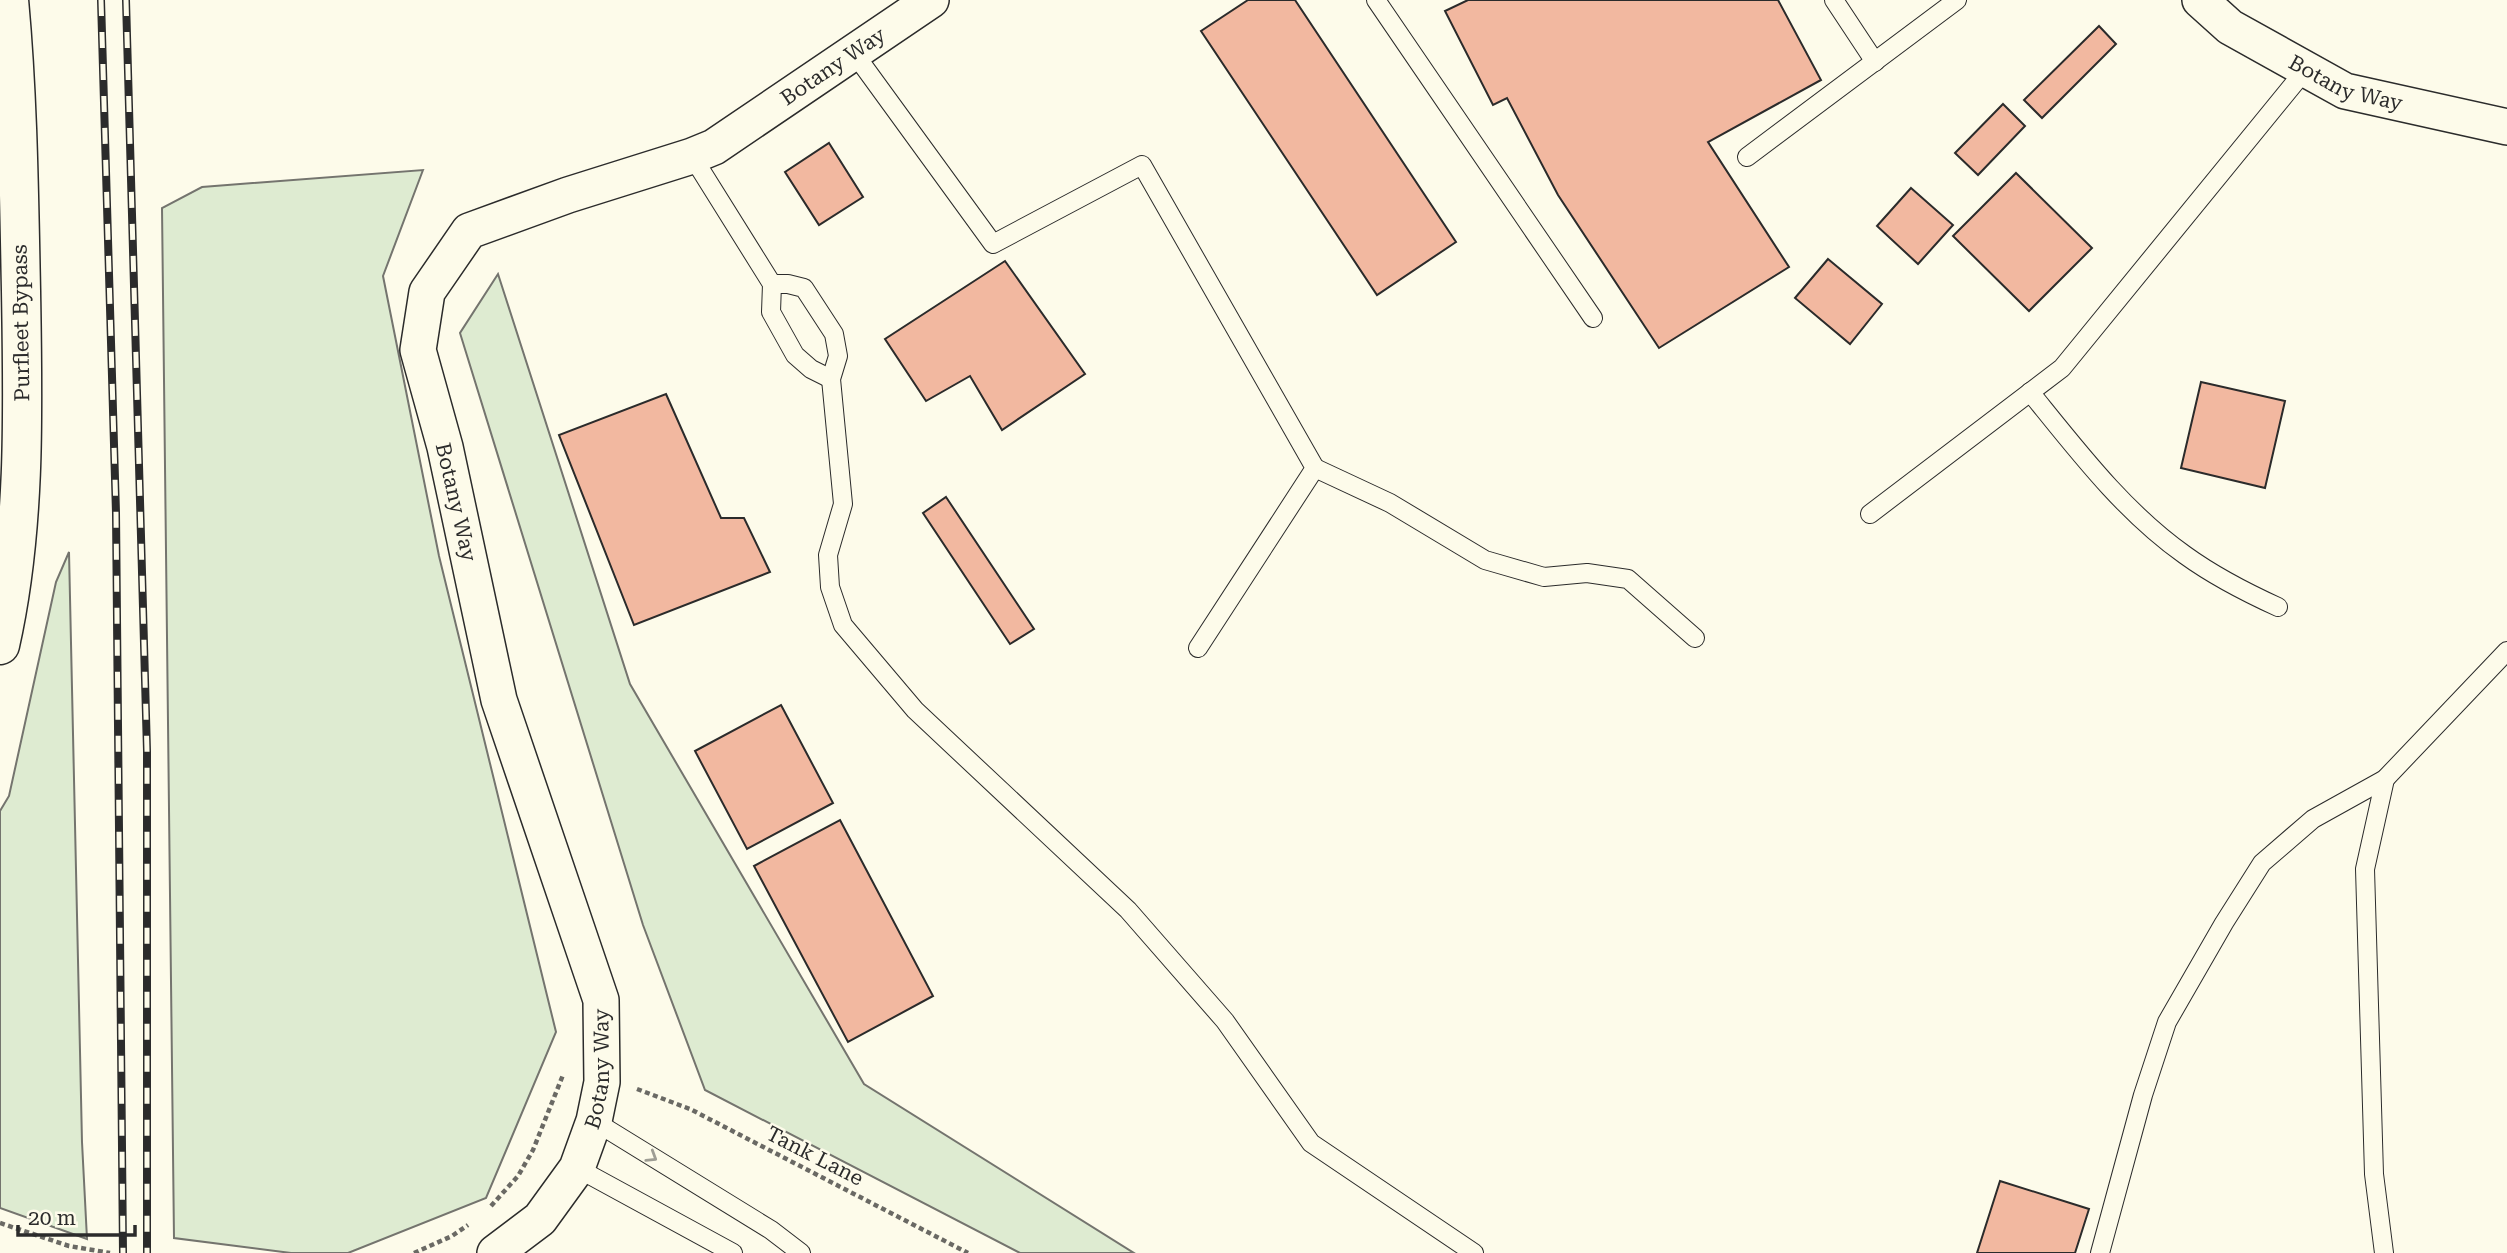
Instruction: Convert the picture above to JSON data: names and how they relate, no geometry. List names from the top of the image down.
{
  "streets": {
    "main road": ["Purfleet Bypass"],
    "street": ["Botany Way"],
    "path": ["Tank Lane"]
  },
  "scale_bar": "20 m"
}
